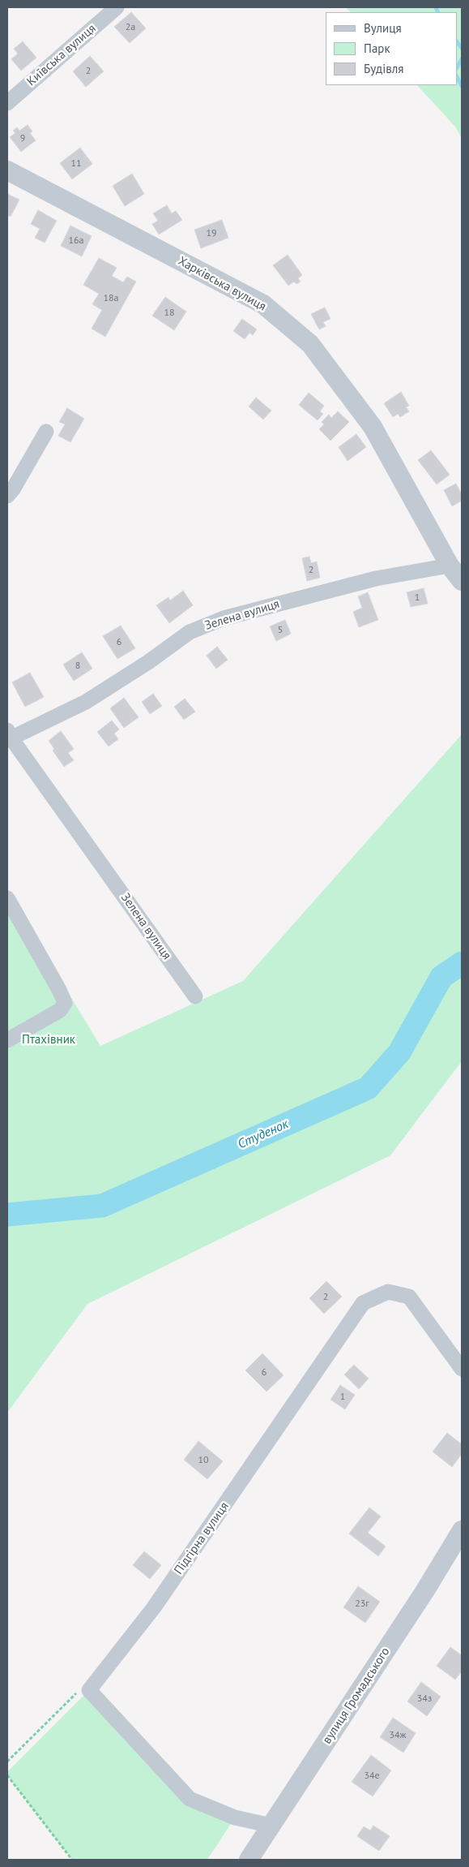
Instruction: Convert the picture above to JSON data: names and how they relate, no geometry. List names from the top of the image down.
{
  "streets": {
    "street": [
      "Київська вулиця",
      "Харківська вулиця",
      "Зелена вулиця",
      "Підгірна вулиця",
      "вулиця Громадського"
    ]
  },
  "crossings": [
    ["Харківська вулиця", "Зелена вулиця"]
  ],
  "water": ["Студенок"],
  "parks": ["Птахівник"],
  "house_numbers": [
    "2а",
    "2",
    "9",
    "11",
    "19",
    "16а",
    "18а",
    "18",
    "2",
    "1",
    "5",
    "6",
    "8",
    "2",
    "6",
    "1",
    "10",
    "23г",
    "34з",
    "34ж",
    "34е"
  ],
  "legend": ["Вулиця", "Парк", "Будівля"]
}
